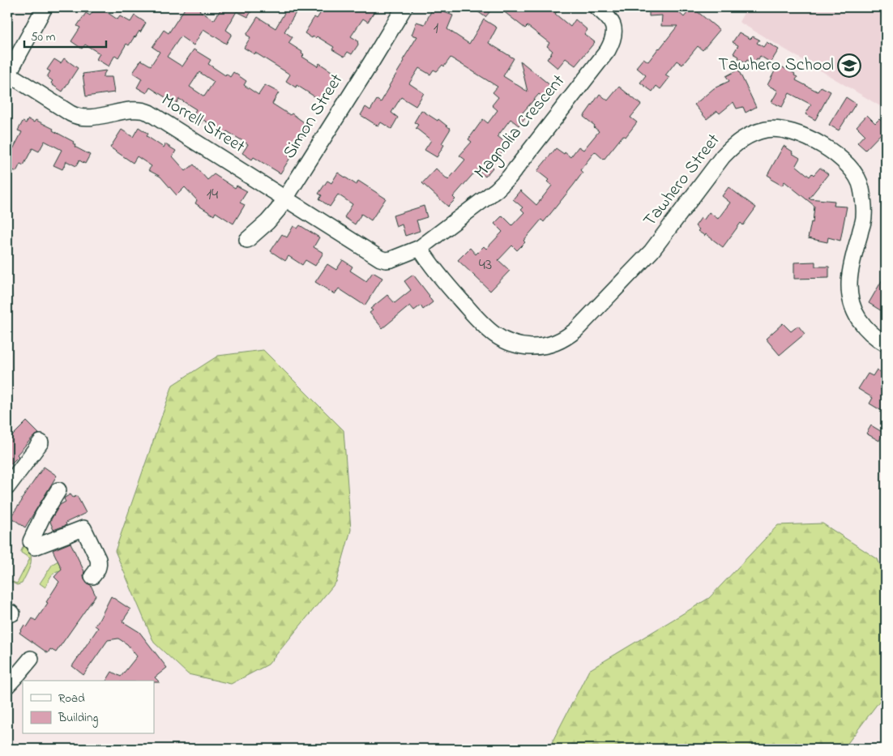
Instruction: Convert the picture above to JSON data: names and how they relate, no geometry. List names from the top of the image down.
{
  "streets": {
    "street": [
      "Simon Street",
      "Morrell Street",
      "Magnolia Crescent",
      "Tawhero Street"
    ]
  },
  "crossings": [
    ["Simon Street", "Morrell Street"],
    ["Simon Street", "Magnolia Crescent"],
    ["Morrell Street", "Magnolia Crescent"],
    ["Magnolia Crescent", "Tawhero Street"]
  ],
  "places": {
    "school or university": ["Tawhero School"]
  },
  "house_numbers": ["1", "14", "43"],
  "legend": ["Road", "Building"],
  "scale_bar": "50 m"
}
